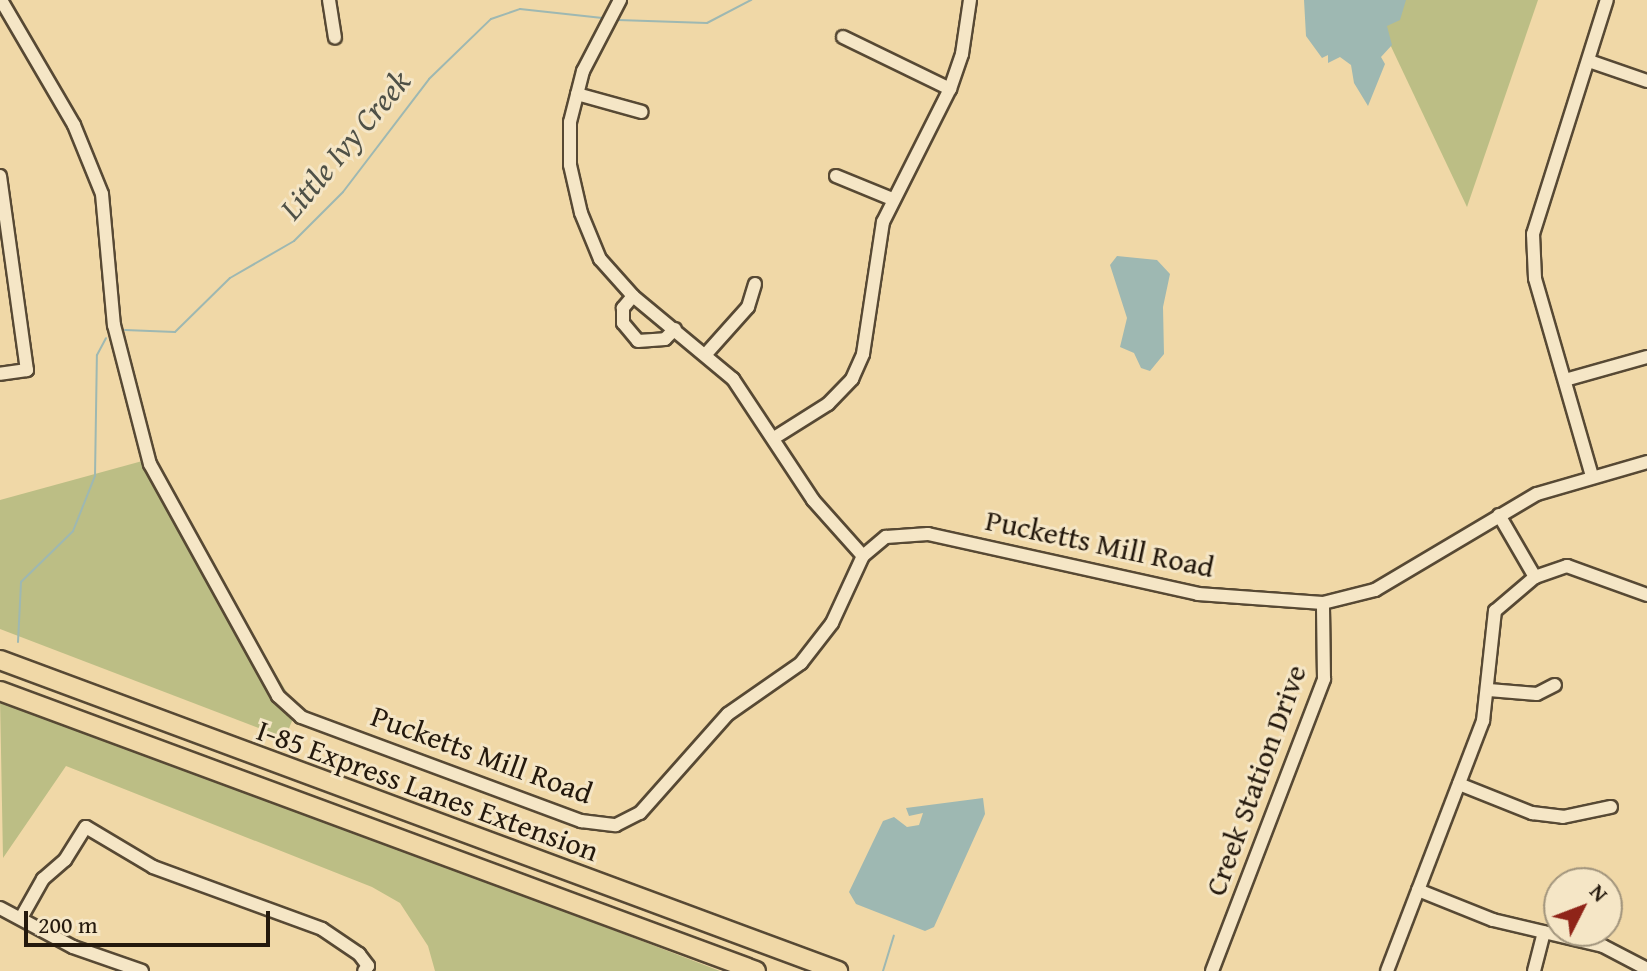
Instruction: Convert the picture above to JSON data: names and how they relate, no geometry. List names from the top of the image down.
{
  "streets": {
    "highway": ["I-85 Express Lanes Extension"],
    "street": ["Pucketts Mill Road", "Creek Station Drive"]
  },
  "crossings": [
    ["Pucketts Mill Road", "Creek Station Drive"]
  ],
  "water": ["Little Ivy Creek"],
  "scale_bar": "200 m",
  "north": "top right"
}
